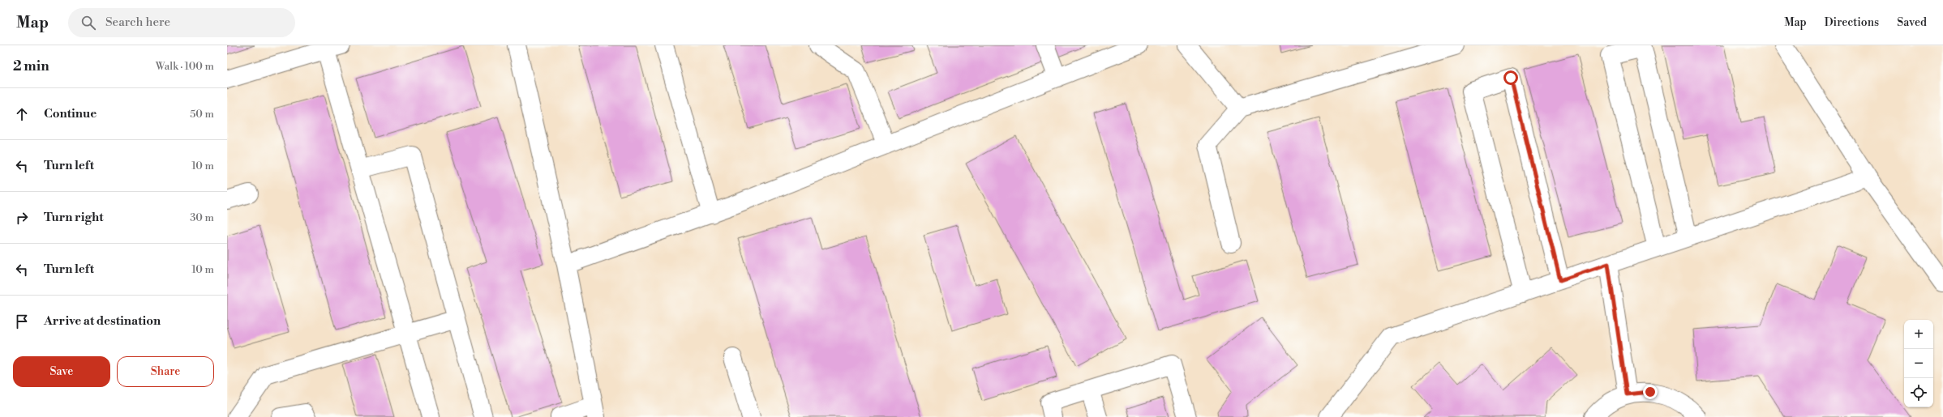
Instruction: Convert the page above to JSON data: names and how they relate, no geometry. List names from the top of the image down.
{
  "page": {
    "header": "Map",
    "search": "Search here",
    "nav": ["Map", "Directions", "Saved"],
    "heading": ["2 min", "Walk · 100 m"],
    "list": [
      ["Continue", "50 m"],
      ["Turn left", "10 m"],
      ["Turn right", "30 m"],
      ["Turn left", "10 m"],
      "Arrive at destination"
    ],
    "map_buttons": ["+", "−"],
    "buttons": ["Save", "Share"]
  }
}
